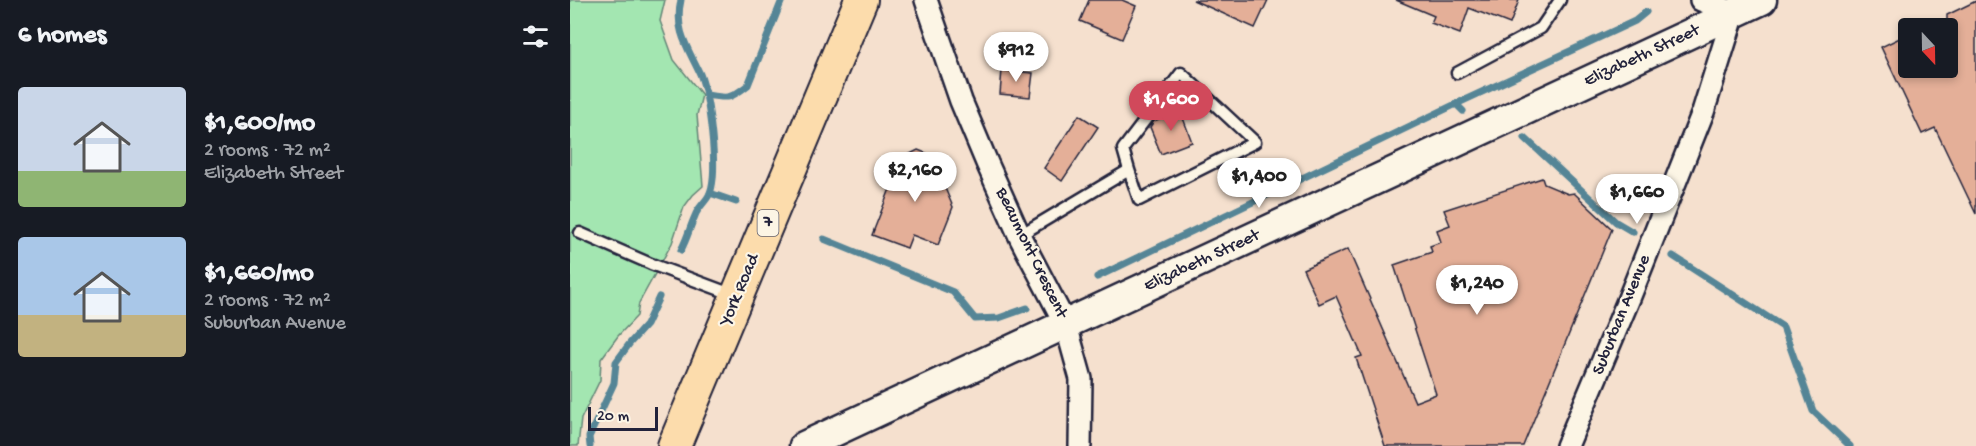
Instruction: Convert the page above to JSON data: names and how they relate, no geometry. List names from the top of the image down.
{
  "streets": {
    "main road": ["7", "York Road"],
    "street": ["Elizabeth Street", "Beaumont Crescent", "Suburban Avenue"]
  },
  "crossings": [
    ["Elizabeth Street", "Beaumont Crescent"],
    ["Elizabeth Street", "Suburban Avenue"]
  ],
  "scale_bar": "20 m",
  "north": "bottom",
  "page": {
    "heading": "6 homes",
    "price": [
      "$912",
      "$1,600",
      "$2,160",
      "$1,400",
      "$1,660",
      "$1,240"
    ],
    "list": [
      {
        "name": "$1,600/mo",
        "note": "2 rooms · 72 m² · Elizabeth Street"
      },
      {
        "name": "$1,660/mo",
        "note": "2 rooms · 72 m² · Suburban Avenue"
      }
    ],
    "scale": "20 m"
  }
}
